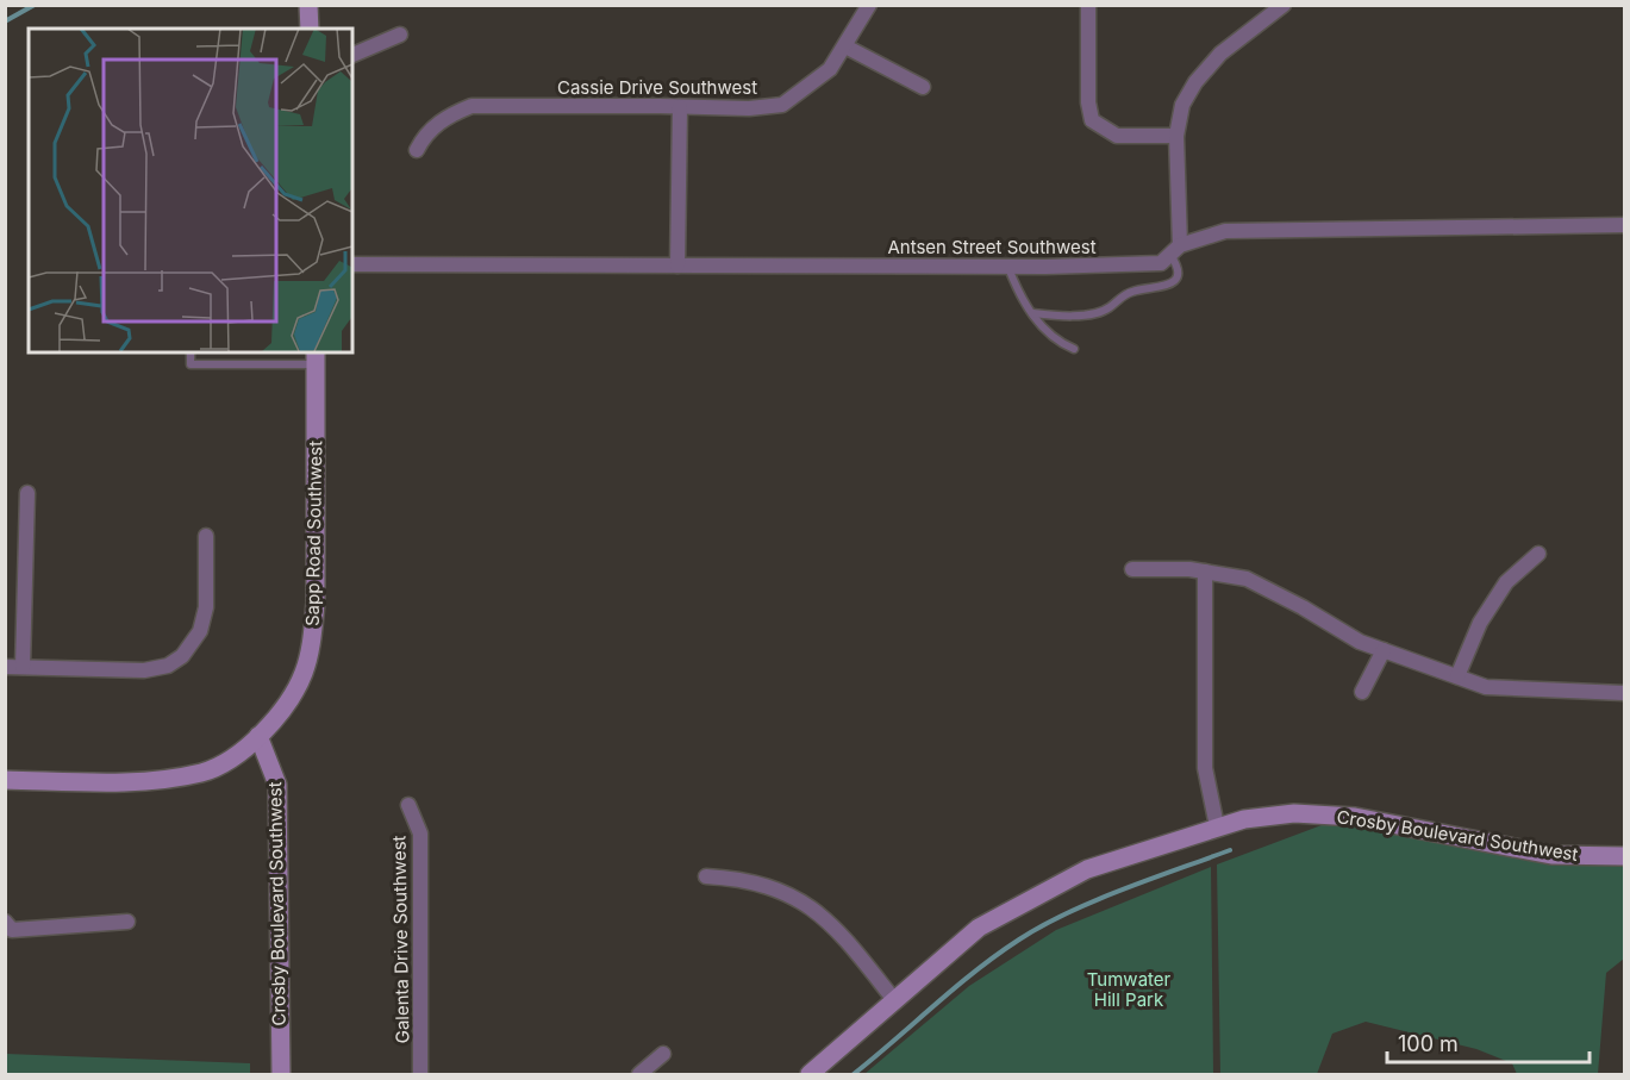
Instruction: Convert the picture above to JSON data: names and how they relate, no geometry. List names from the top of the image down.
{
  "streets": {
    "street": [
      "Cassie Drive Southwest",
      "Antsen Street Southwest",
      "Sapp Road Southwest",
      "Crosby Boulevard Southwest",
      "Galenta Drive Southwest"
    ]
  },
  "crossings": [
    ["Sapp Road Southwest", "Crosby Boulevard Southwest"]
  ],
  "parks": ["Tumwater Hill Park"],
  "scale_bar": "100 m"
}
